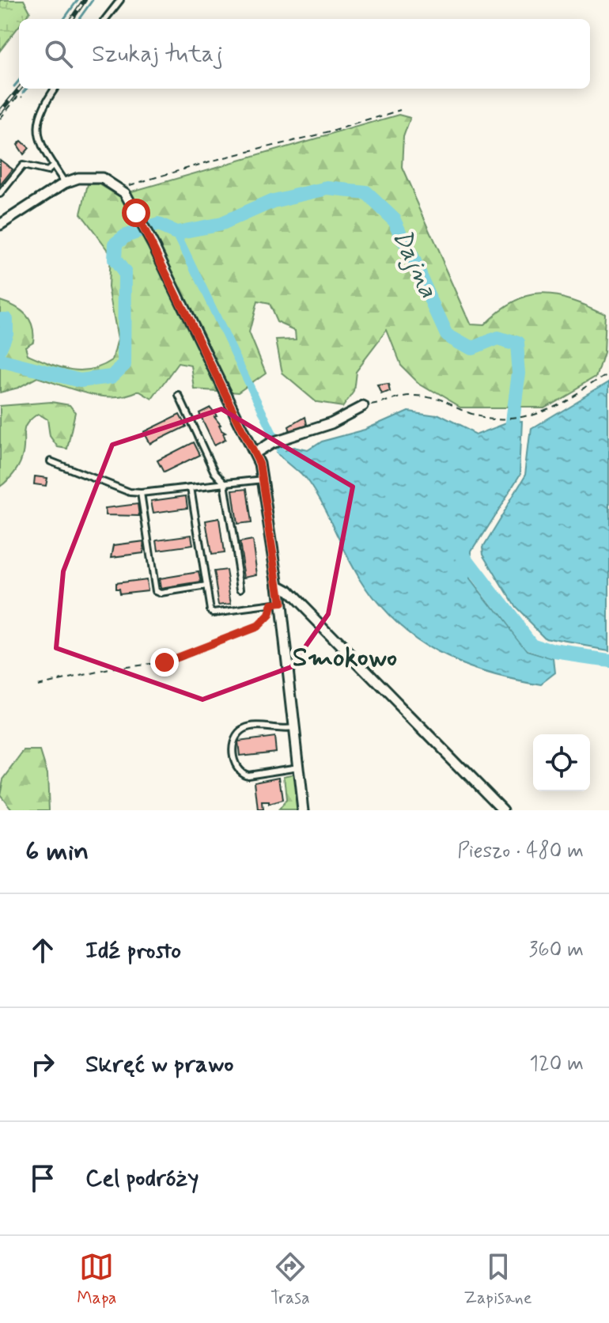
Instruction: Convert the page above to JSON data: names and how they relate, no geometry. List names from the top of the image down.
{
  "districts": ["Smokowo"],
  "water": ["Dajna"],
  "page": {
    "search": "Szukaj tutaj",
    "heading": ["6 min", "Pieszo · 480 m"],
    "list": [
      ["Idź prosto", "360 m"],
      ["Skręć w prawo", "120 m"],
      "Cel podróży"
    ],
    "nav": ["Mapa", "Trasa", "Zapisane"]
  }
}
